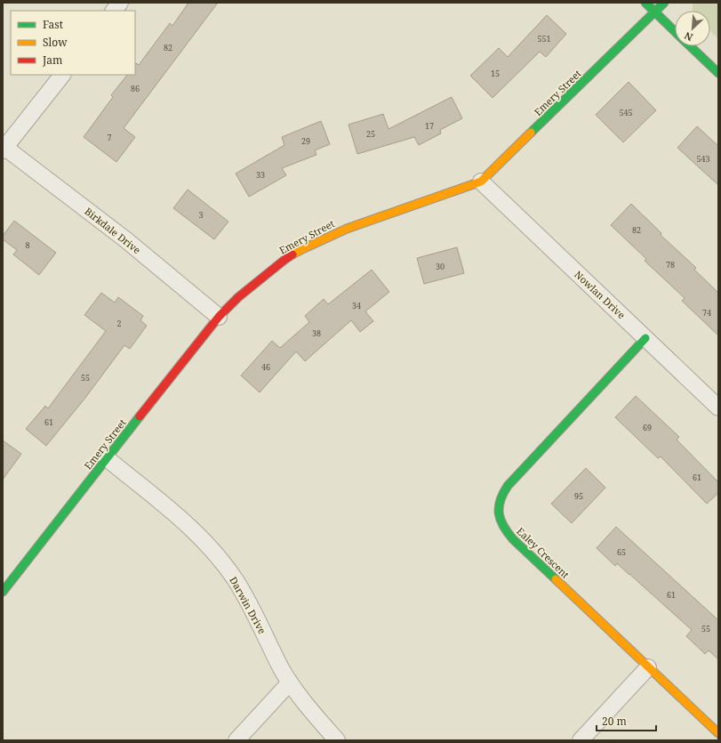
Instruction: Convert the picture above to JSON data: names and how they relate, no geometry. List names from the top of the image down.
{
  "streets": {
    "street": [
      "Emery Street",
      "Birkdale Drive",
      "Nowlan Drive",
      "Ealey Crescent",
      "Darwin Drive"
    ]
  },
  "crossings": [
    ["Emery Street", "Birkdale Drive"],
    ["Emery Street", "Nowlan Drive"],
    ["Emery Street", "Darwin Drive"],
    ["Nowlan Drive", "Ealey Crescent"]
  ],
  "house_numbers": [
    "551",
    "82",
    "15",
    "86",
    "545",
    "17",
    "25",
    "7",
    "29",
    "543",
    "33",
    "3",
    "82",
    "8",
    "78",
    "30",
    "34",
    "74",
    "2",
    "38",
    "46",
    "55",
    "61",
    "69",
    "61",
    "95",
    "65",
    "61",
    "55"
  ],
  "legend": ["Fast", "Slow", "Jam"],
  "scale_bar": "20 m",
  "north": "bottom left"
}
